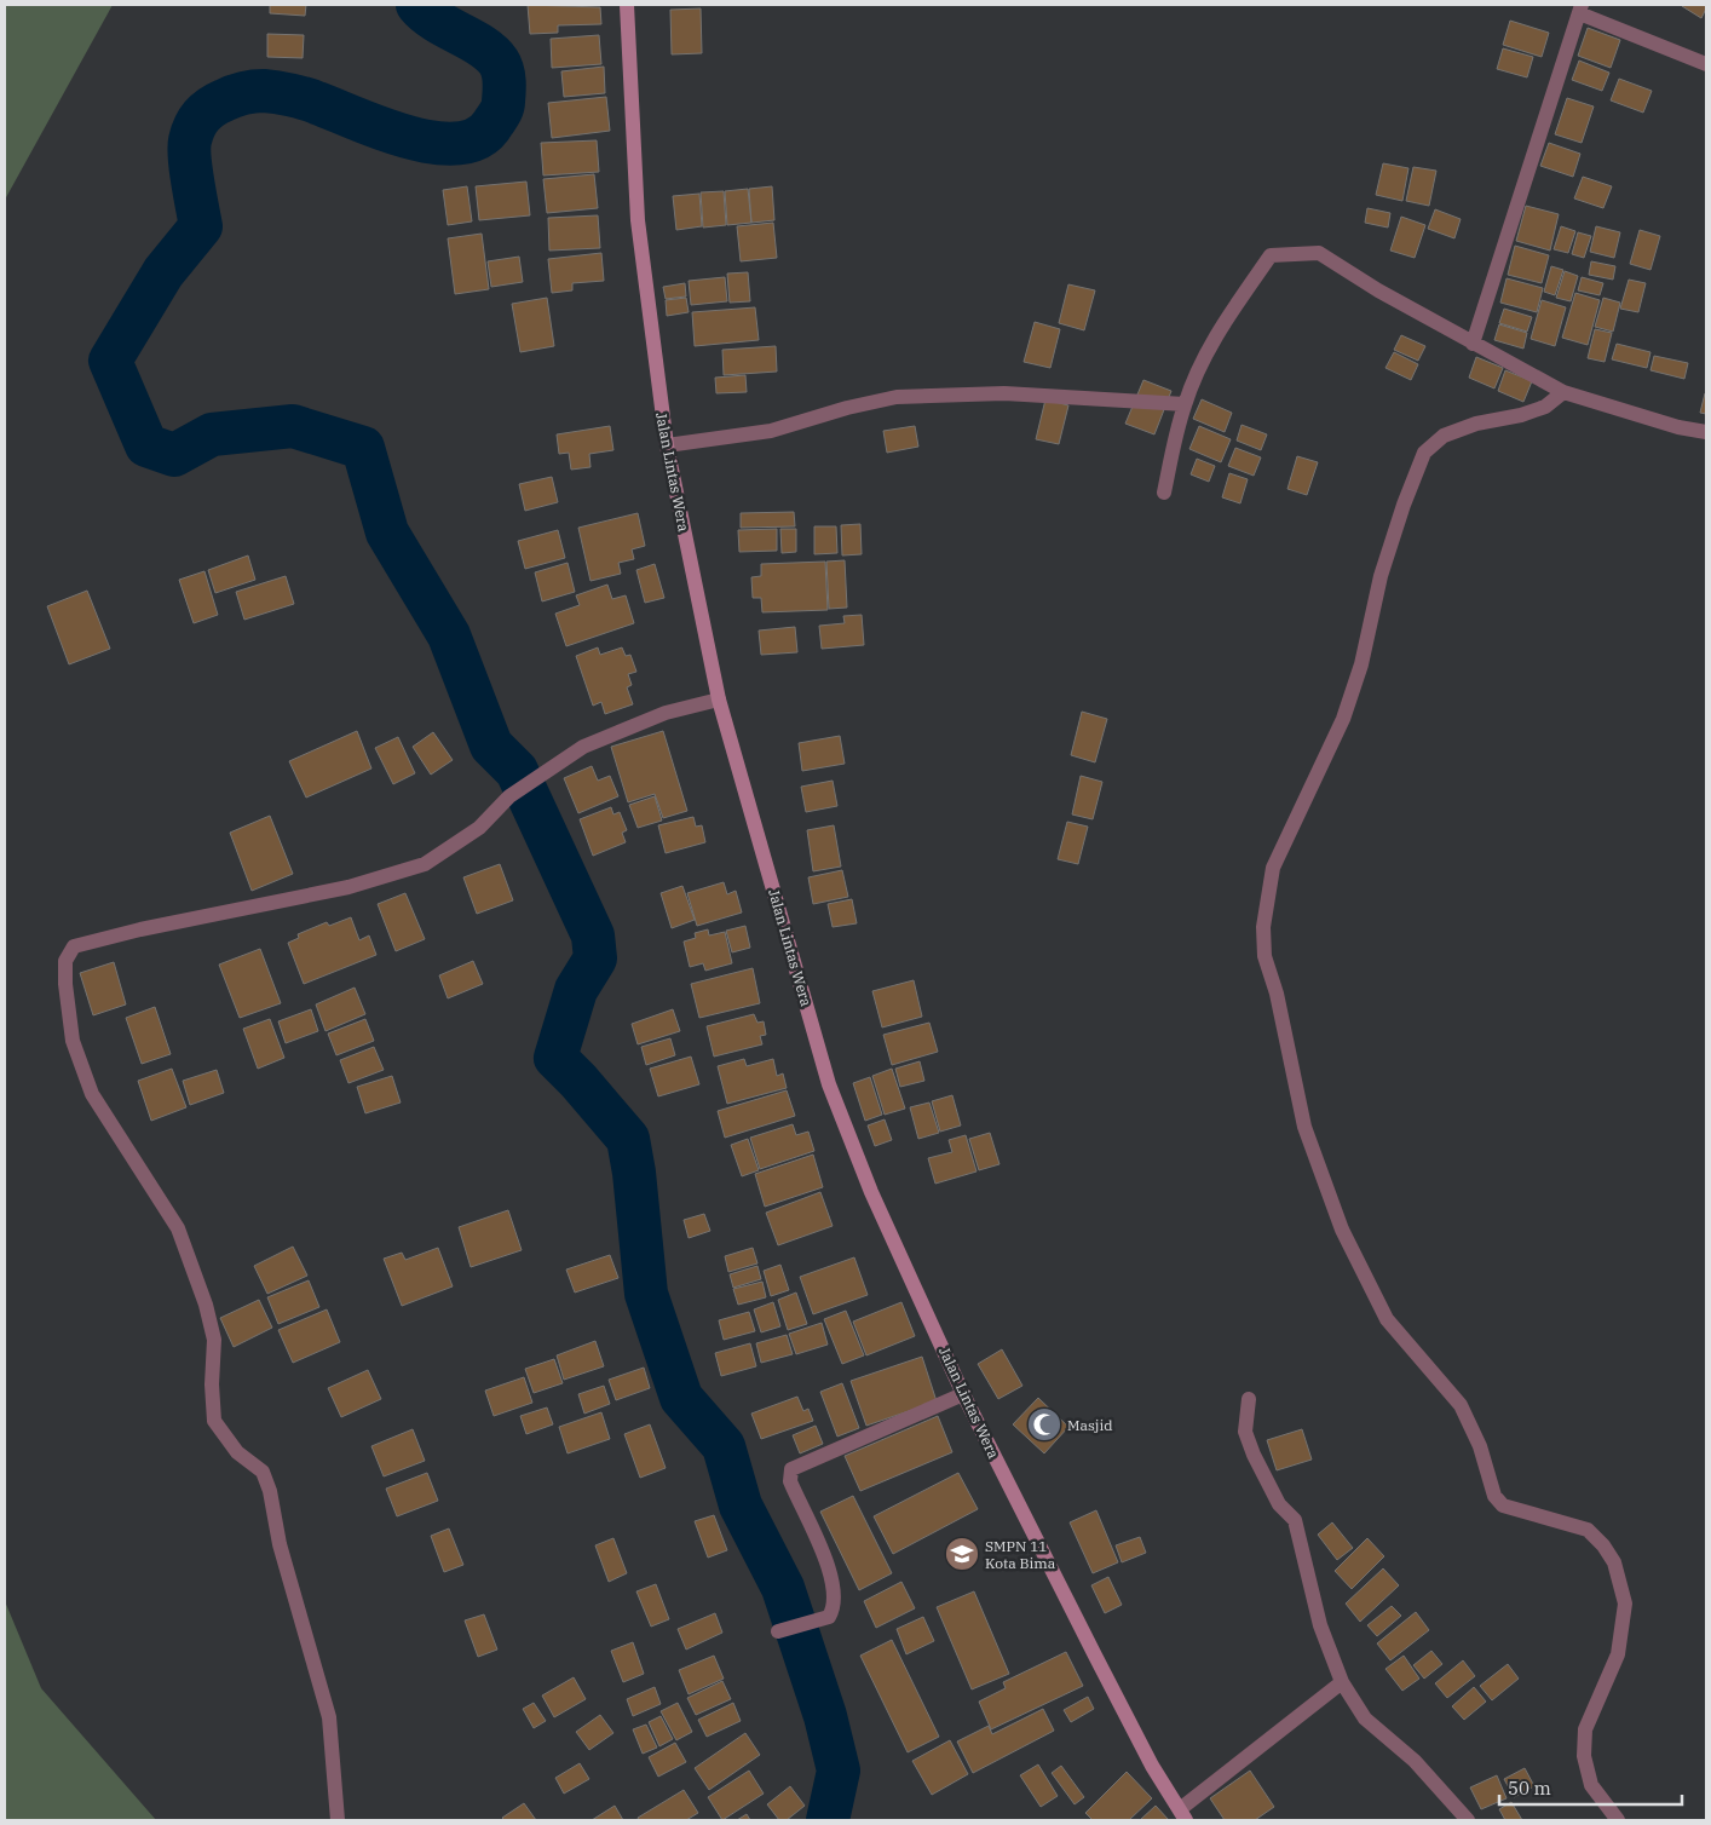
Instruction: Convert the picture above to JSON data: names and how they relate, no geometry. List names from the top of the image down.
{
  "streets": {
    "main road": ["Jalan Lintas Wera"]
  },
  "places": {
    "mosque": ["Masjid"],
    "school or university": ["SMPN 11 Kota Bima"]
  },
  "scale_bar": "50 m"
}
